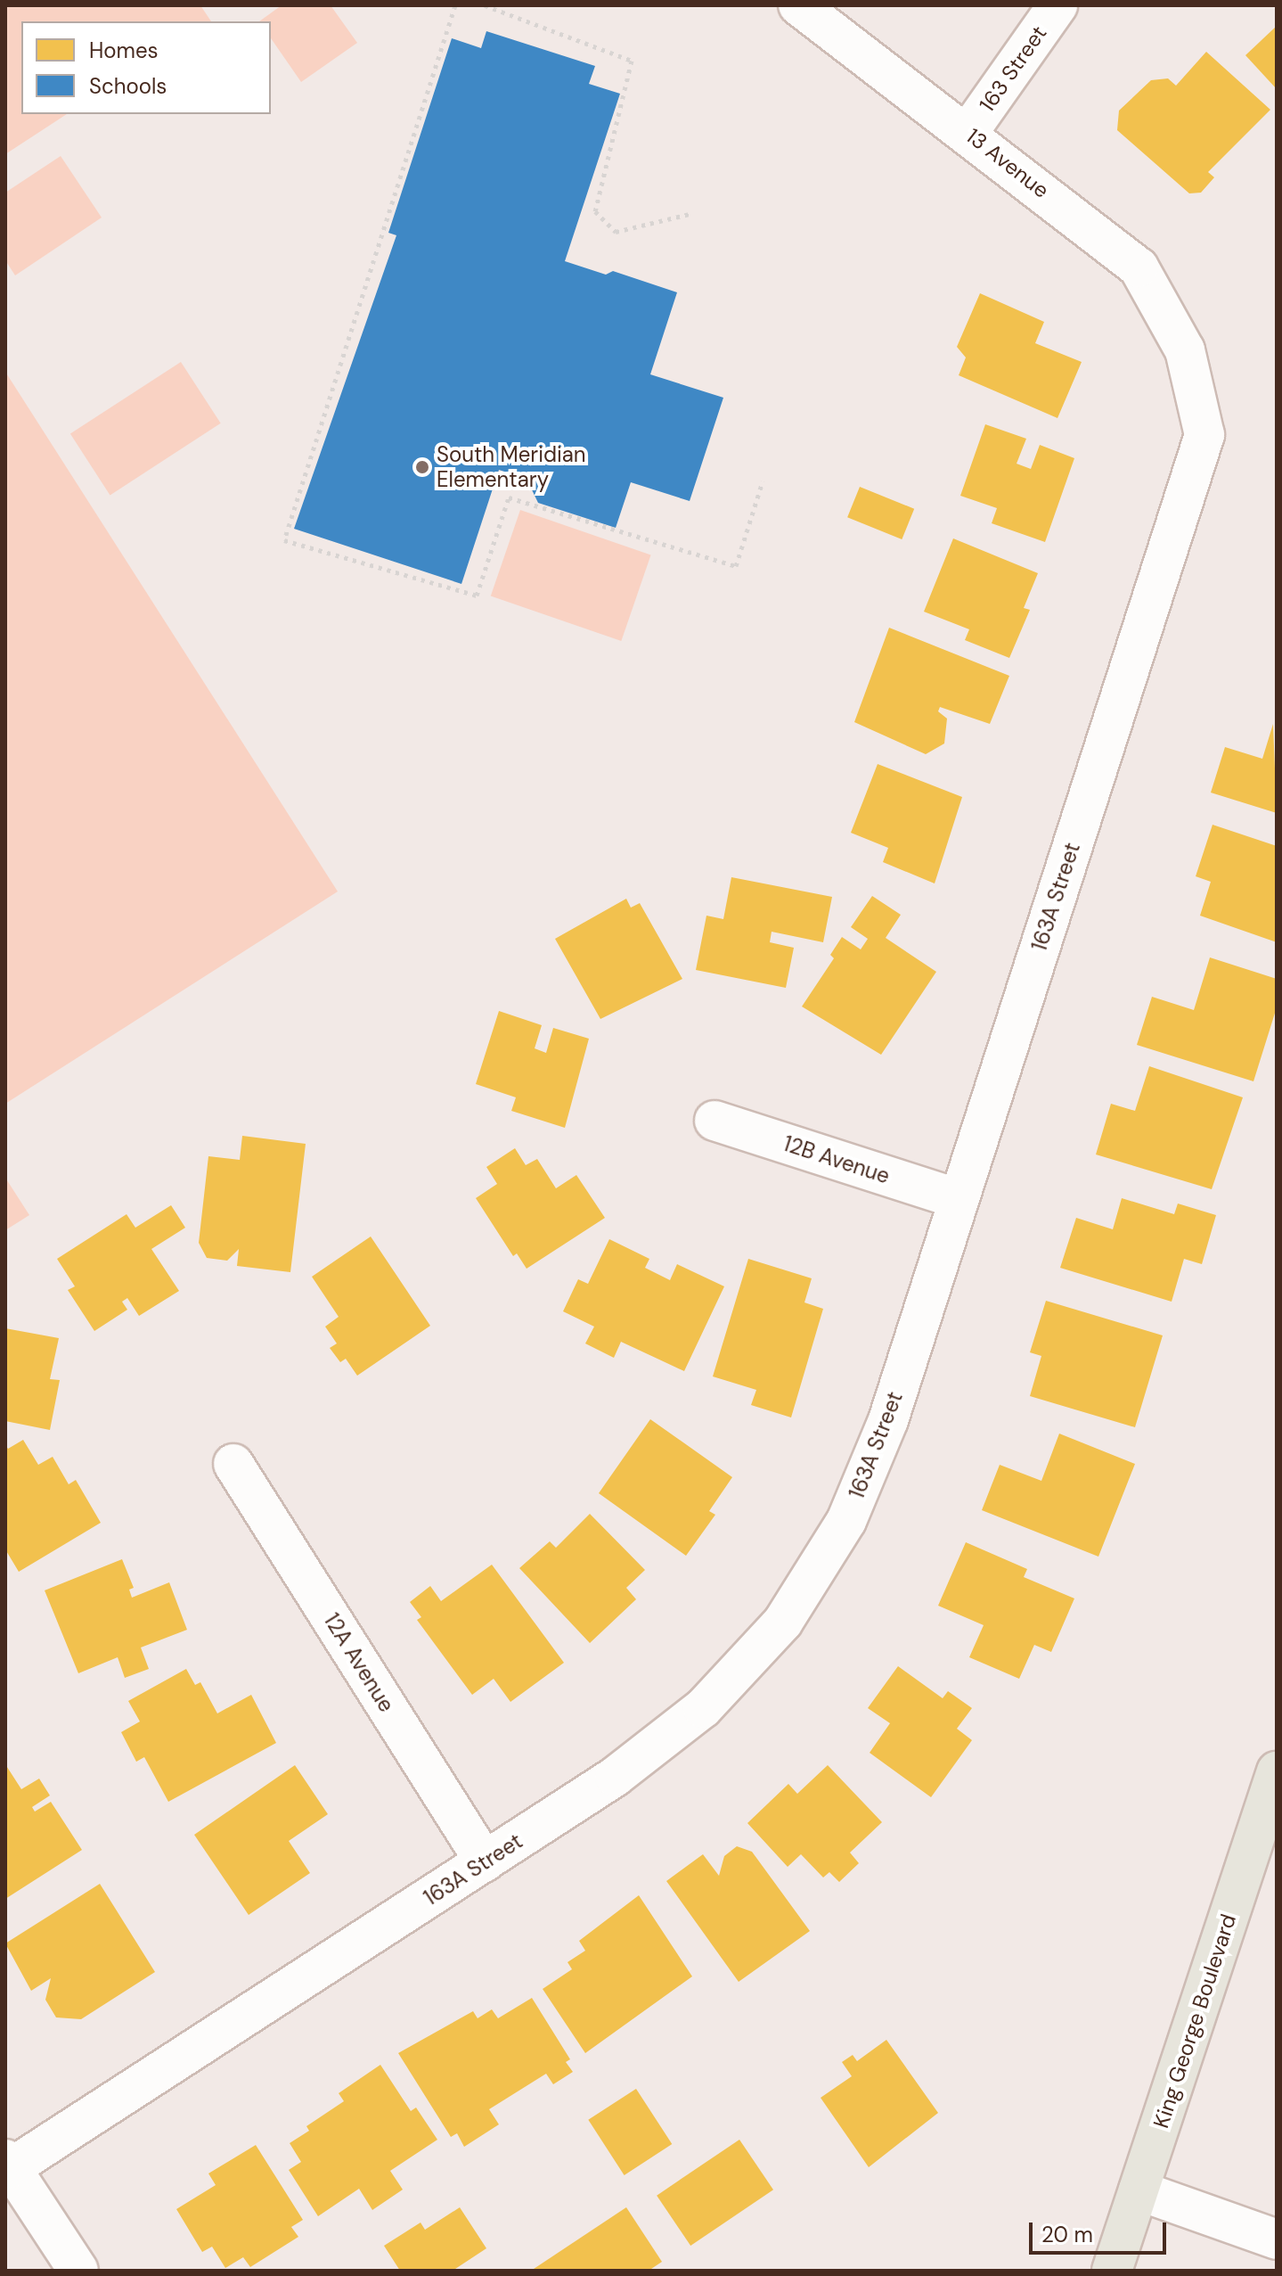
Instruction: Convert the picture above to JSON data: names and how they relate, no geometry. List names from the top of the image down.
{
  "streets": {
    "main road": ["King George Boulevard"],
    "street": [
      "163 Street",
      "13 Avenue",
      "163A Street",
      "12B Avenue",
      "12A Avenue"
    ]
  },
  "crossings": [
    ["163 Street", "13 Avenue"],
    ["13 Avenue", "163A Street"],
    ["163A Street", "12B Avenue"],
    ["163A Street", "12A Avenue"]
  ],
  "places": ["South Meridian Elementary"],
  "legend": ["Homes", "Schools"],
  "scale_bar": "20 m"
}
